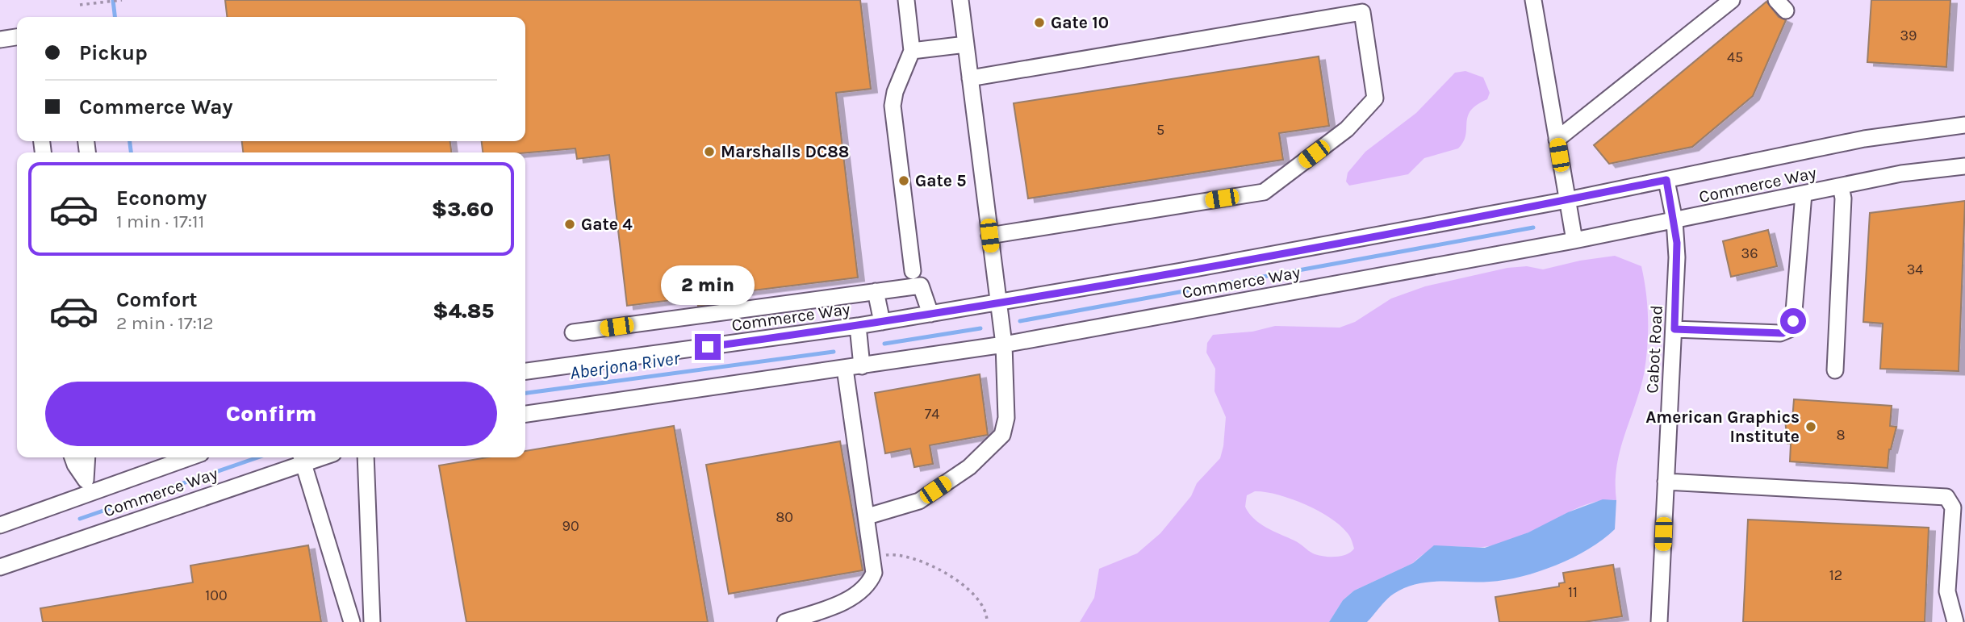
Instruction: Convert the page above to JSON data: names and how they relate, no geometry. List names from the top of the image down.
{
  "streets": {
    "street": ["Commerce Way", "Cabot Road"]
  },
  "crossings": [
    ["Commerce Way", "Cabot Road"]
  ],
  "water": ["Aberjona River"],
  "places": [
    "Gate 10",
    "Marshalls DC88",
    "Gate 5",
    "Gate 4",
    "American Graphics Institute"
  ],
  "house_numbers": [
    "39",
    "45",
    "5",
    "36",
    "34",
    "74",
    "8",
    "80",
    "90",
    "12",
    "11",
    "100"
  ],
  "page": {
    "banner": ["Pickup", "Commerce Way"],
    "list": [
      {
        "name": "Economy",
        "note": "1 min · 17:11",
        "value": "$3.60"
      },
      {
        "name": "Comfort",
        "note": "2 min · 17:12",
        "value": "$4.85"
      }
    ],
    "bubble": "2 min",
    "buttons": "Confirm"
  }
}
